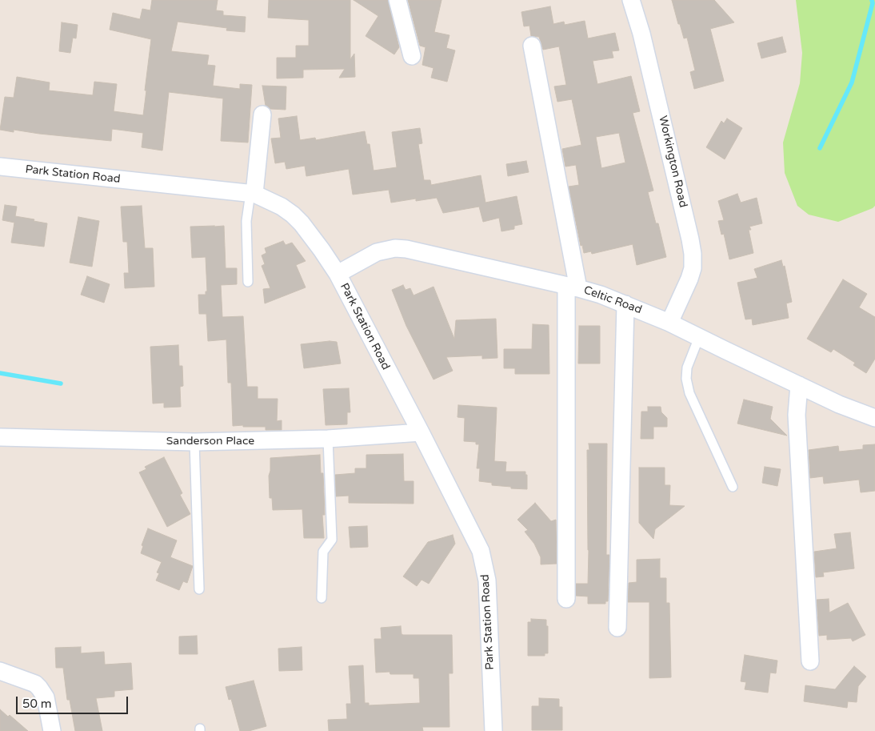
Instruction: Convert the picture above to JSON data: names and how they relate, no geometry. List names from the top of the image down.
{
  "streets": {
    "street": [
      "Workington Road",
      "Park Station Road",
      "Celtic Road",
      "Sanderson Place"
    ]
  },
  "crossings": [
    ["Workington Road", "Celtic Road"],
    ["Park Station Road", "Celtic Road"],
    ["Park Station Road", "Sanderson Place"]
  ],
  "scale_bar": "50 m"
}
